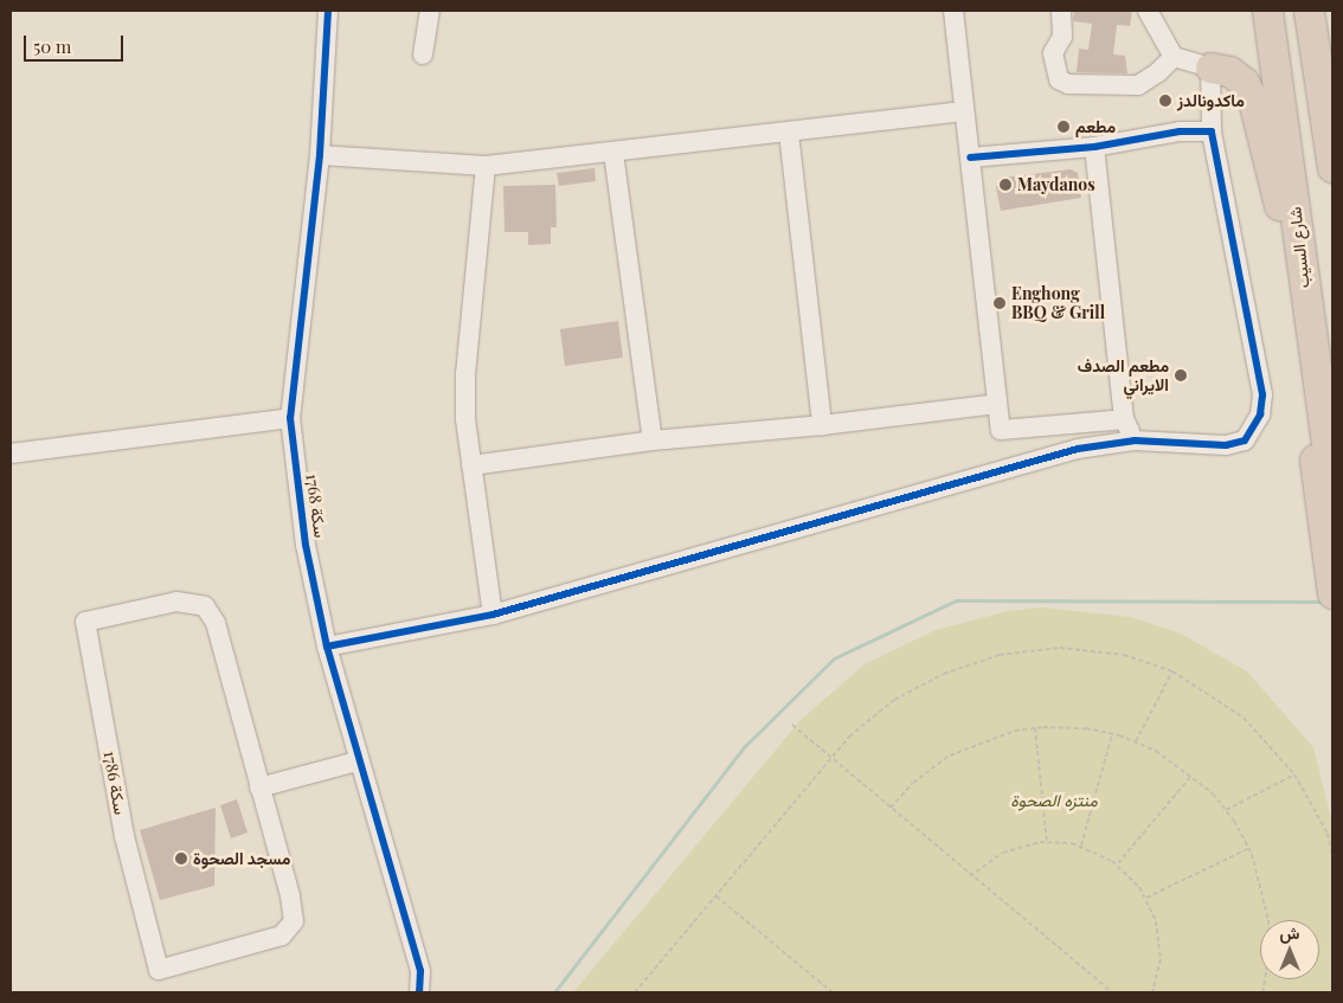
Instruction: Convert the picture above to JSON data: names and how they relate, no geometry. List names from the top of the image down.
{
  "streets": {
    "highway": ["شارع السيب"],
    "street": ["سكة 1768", "سكة 1786"]
  },
  "parks": ["منتزه الصحوة"],
  "places": [
    "ماكدونالدز",
    "مطعم",
    "Maydanos",
    "Enghong BBQ & Grill",
    "مطعم الصدف الايراني",
    "مسجد الصحوة"
  ],
  "scale_bar": "50 m",
  "north": "top"
}
